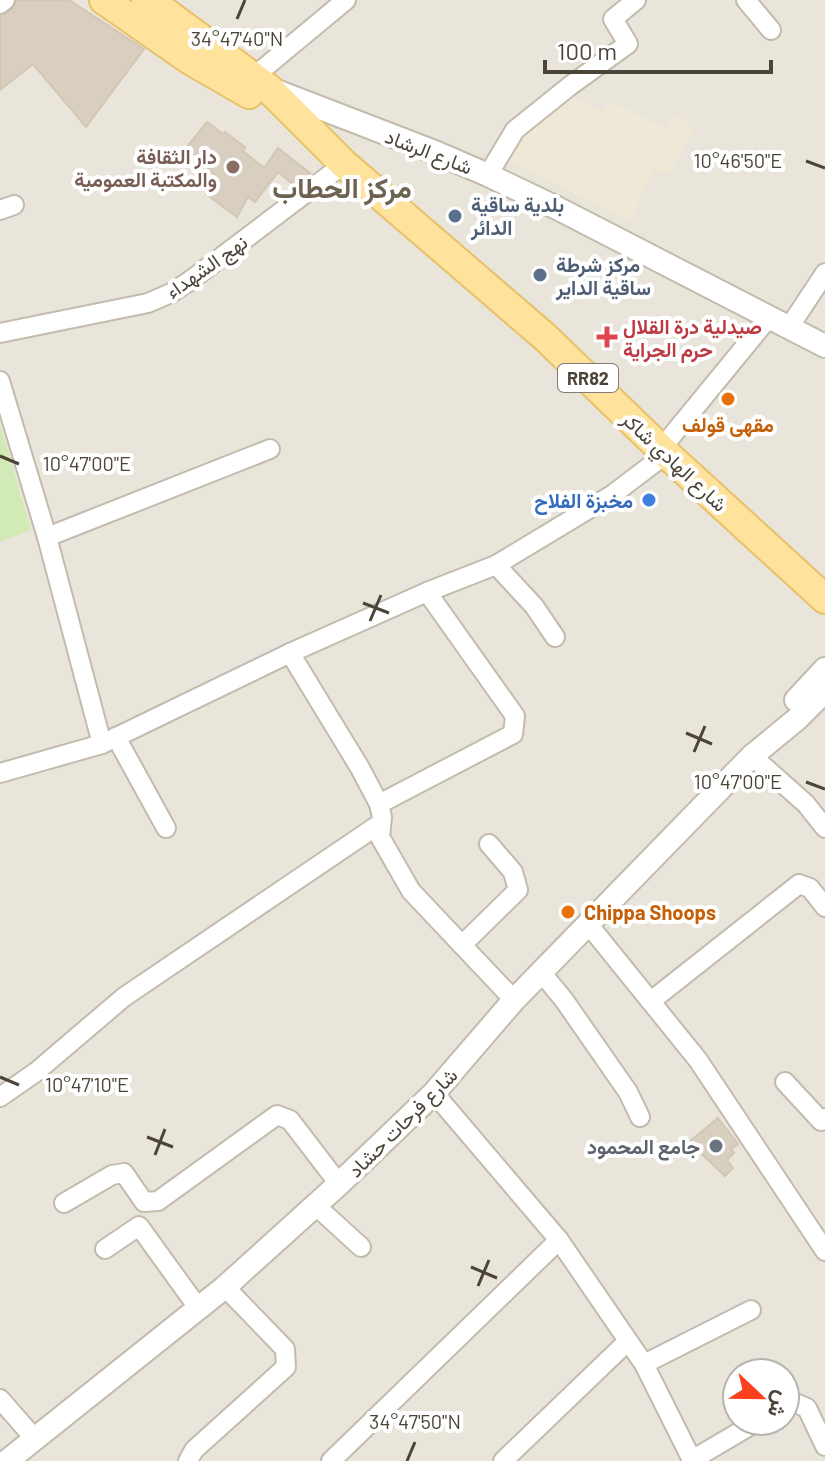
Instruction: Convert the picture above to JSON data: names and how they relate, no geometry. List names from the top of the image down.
{
  "streets": {
    "main road": ["RR82", "شارع الهادي شاكر"],
    "street": ["شارع الرشاد", "نهج الشهداء", "شارع فرحات حشاد"]
  },
  "crossings": [
    ["شارع الرشاد", "RR82"],
    ["نهج الشهداء", "RR82"],
    ["نهج الشهداء", "شارع الهادي شاكر"],
    ["RR82", "شارع الهادي شاكر"]
  ],
  "districts": ["مركز الحطاب"],
  "places": {
    "other": [
      "دار الثقافة والمكتبة العمومية",
      "بلدية ساقية الدائر",
      "مركز شرطة ساقية الداير",
      "مقهى قولف",
      "مخبزة الفلاح",
      "Chippa Shoops",
      "جامع المحمود"
    ],
    "health": ["صيدلية درة القلال حرم الجراية"]
  },
  "scale_bar": "100 m",
  "north": "right",
  "coordinates": [
    "34°47'40\"N",
    "10°46'50\"E",
    "10°47'00\"E",
    "10°47'10\"E",
    "34°47'50\"N"
  ]
}
